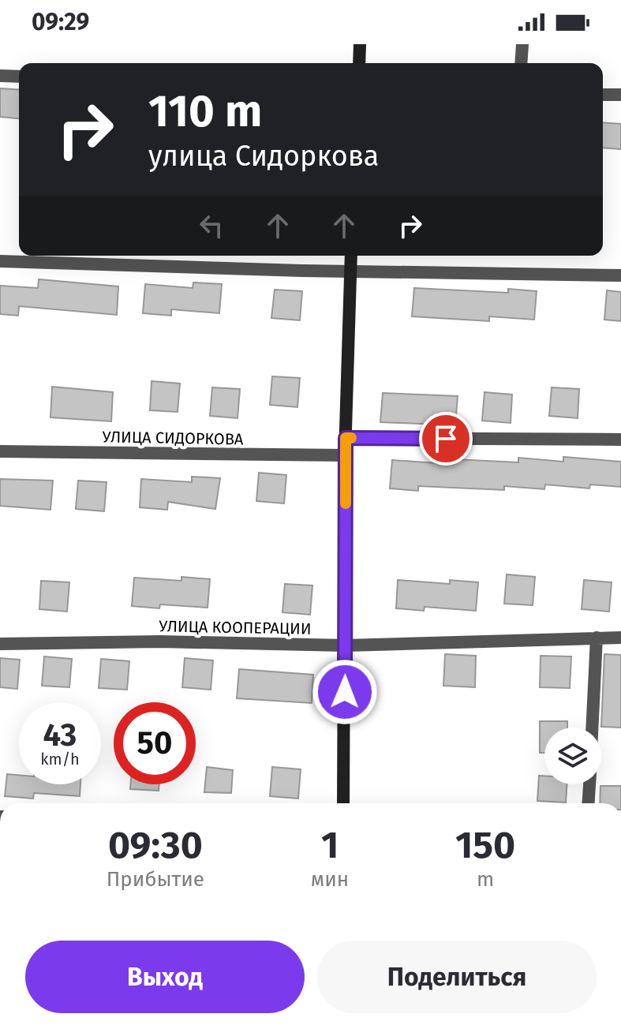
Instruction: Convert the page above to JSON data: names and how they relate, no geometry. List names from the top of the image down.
{
  "streets": {
    "street": ["УЛИЦА СИДОРКОВА", "УЛИЦА КООПЕРАЦИИ"]
  },
  "page": {
    "status": "09:29",
    "turn": ["110 m", "улица Сидоркова"],
    "speed": "43 km/h",
    "limit": "50",
    "eta": [
      "09:30",
      "Прибытие",
      "1",
      "мин",
      "150",
      "m"
    ],
    "buttons": ["Выход", "Поделиться"]
  }
}
